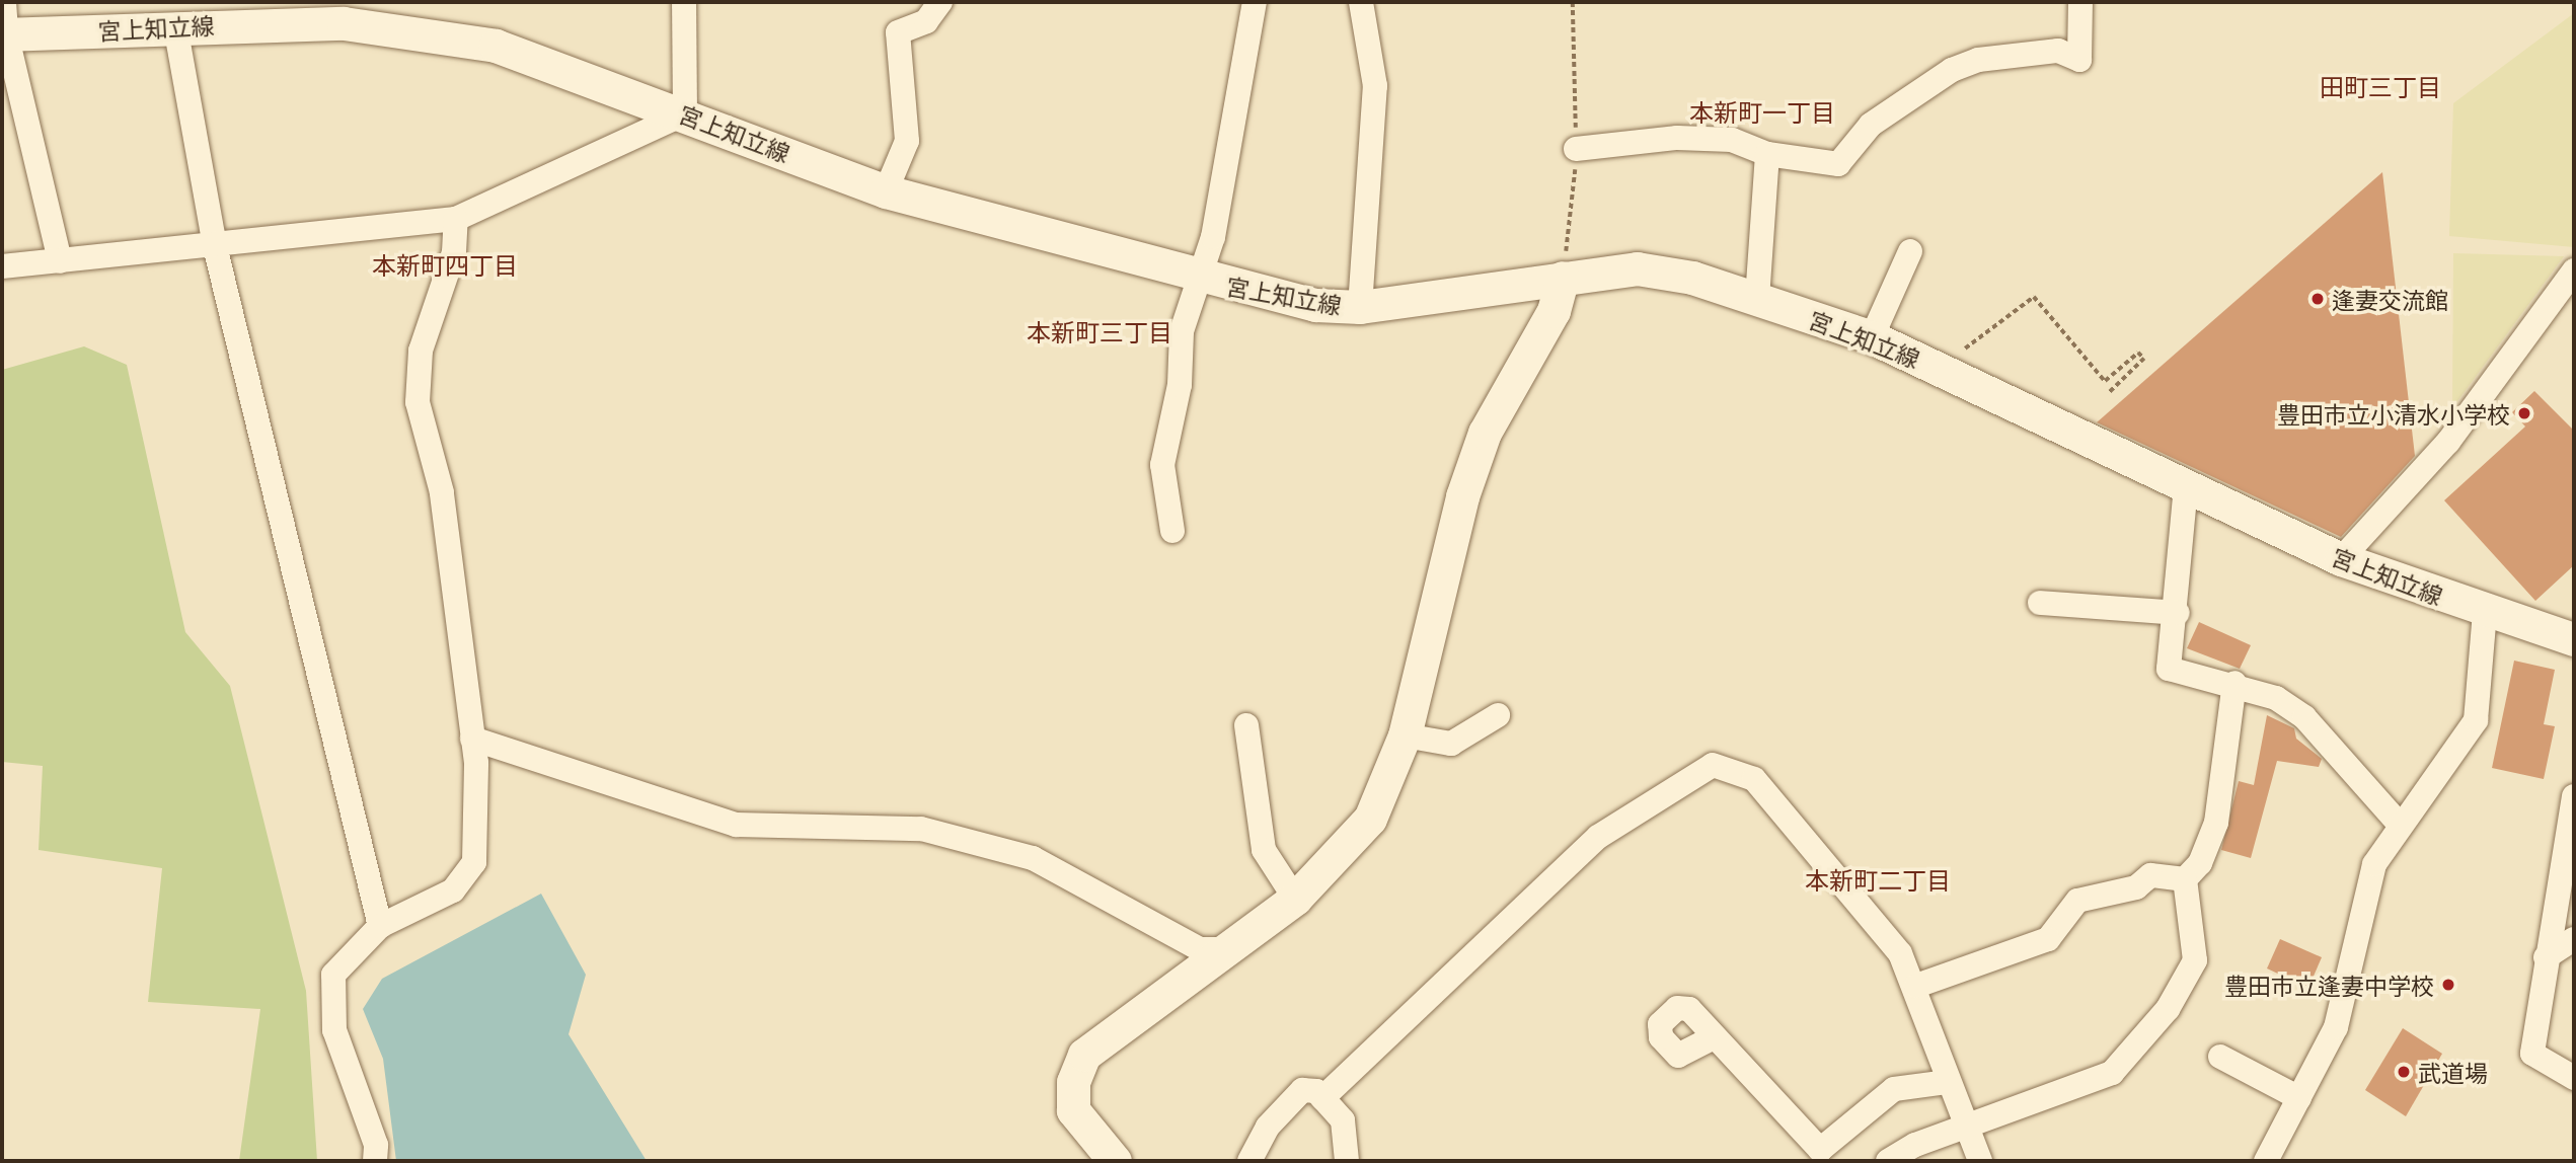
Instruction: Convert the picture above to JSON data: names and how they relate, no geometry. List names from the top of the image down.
{
  "streets": {
    "main road": ["宮上知立線"]
  },
  "districts": [
    "田町三丁目",
    "本新町一丁目",
    "本新町四丁目",
    "本新町三丁目",
    "本新町二丁目"
  ],
  "places": [
    "逢妻交流館",
    "豊田市立小清水小学校",
    "豊田市立逢妻中学校",
    "武道場"
  ]
}
